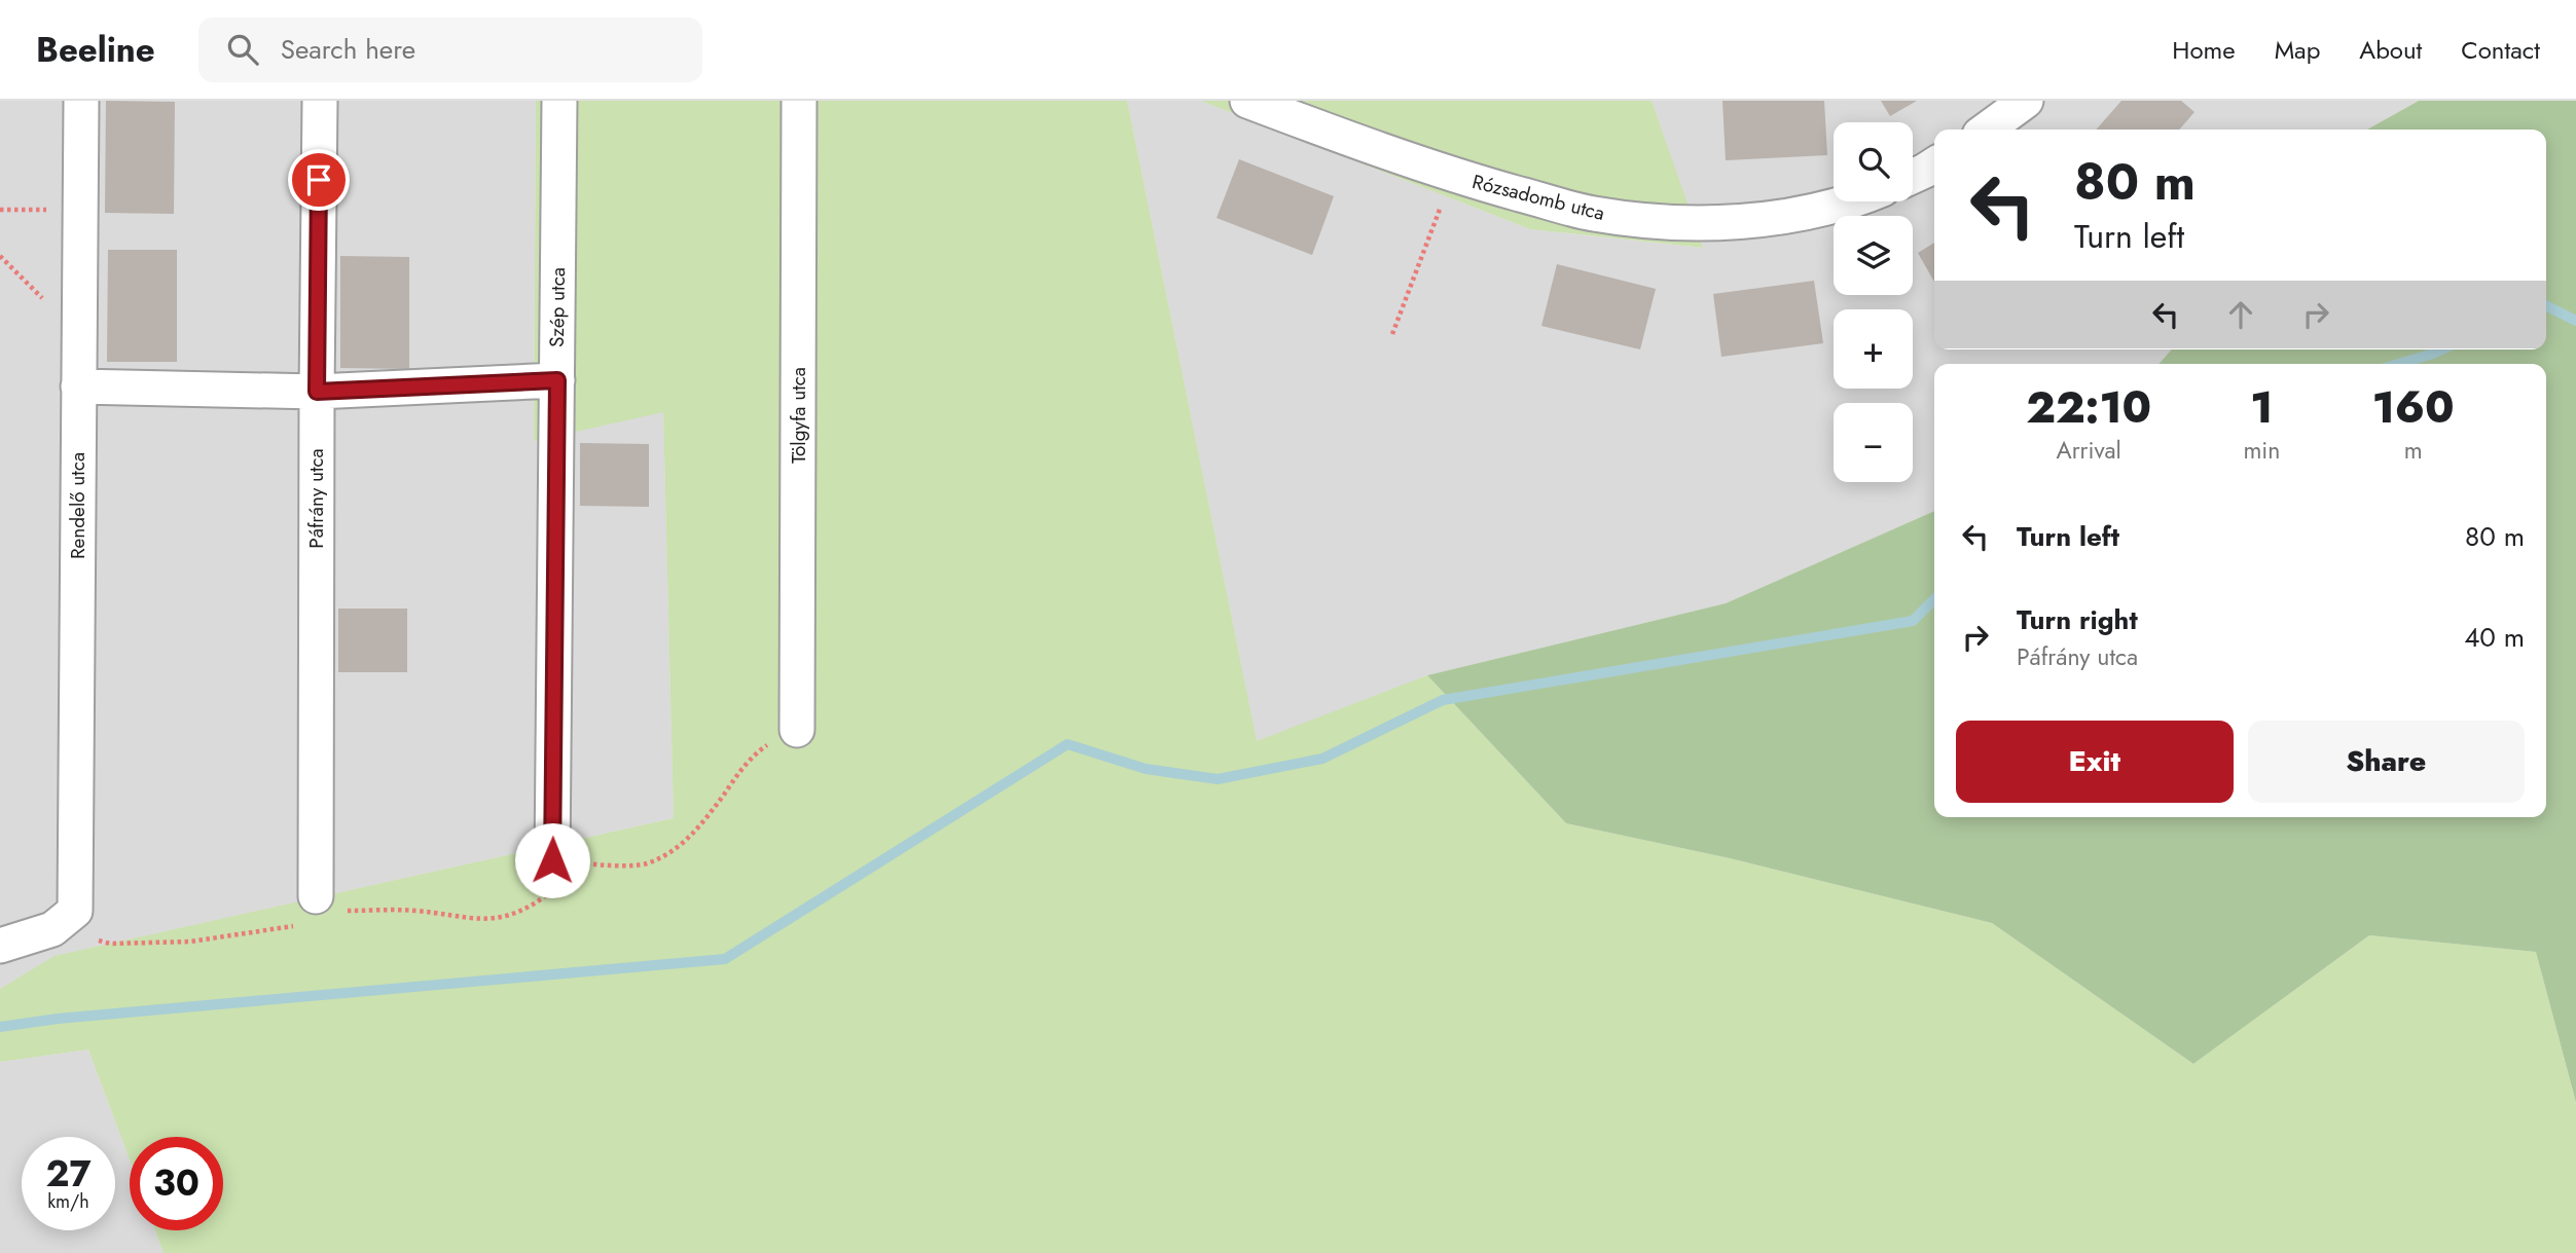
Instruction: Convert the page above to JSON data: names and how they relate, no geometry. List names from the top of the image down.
{
  "streets": {
    "street": [
      "Rózsadomb utca",
      "Szép utca",
      "Tölgyfa utca",
      "Páfrány utca",
      "Rendelő utca"
    ]
  },
  "page": {
    "header": "Beeline",
    "search": "Search here",
    "nav": [
      "Home",
      "Map",
      "About",
      "Contact"
    ],
    "map_buttons": ["+", "−"],
    "turn": ["80 m", "Turn left"],
    "eta": [
      "22:10",
      "Arrival",
      "1",
      "min",
      "160",
      "m"
    ],
    "list": [
      {
        "name": "Turn left",
        "value": "80 m"
      },
      {
        "name": "Turn right",
        "note": "Páfrány utca",
        "value": "40 m"
      }
    ],
    "buttons": ["Exit", "Share"],
    "speed": "27 km/h",
    "limit": "30"
  }
}
